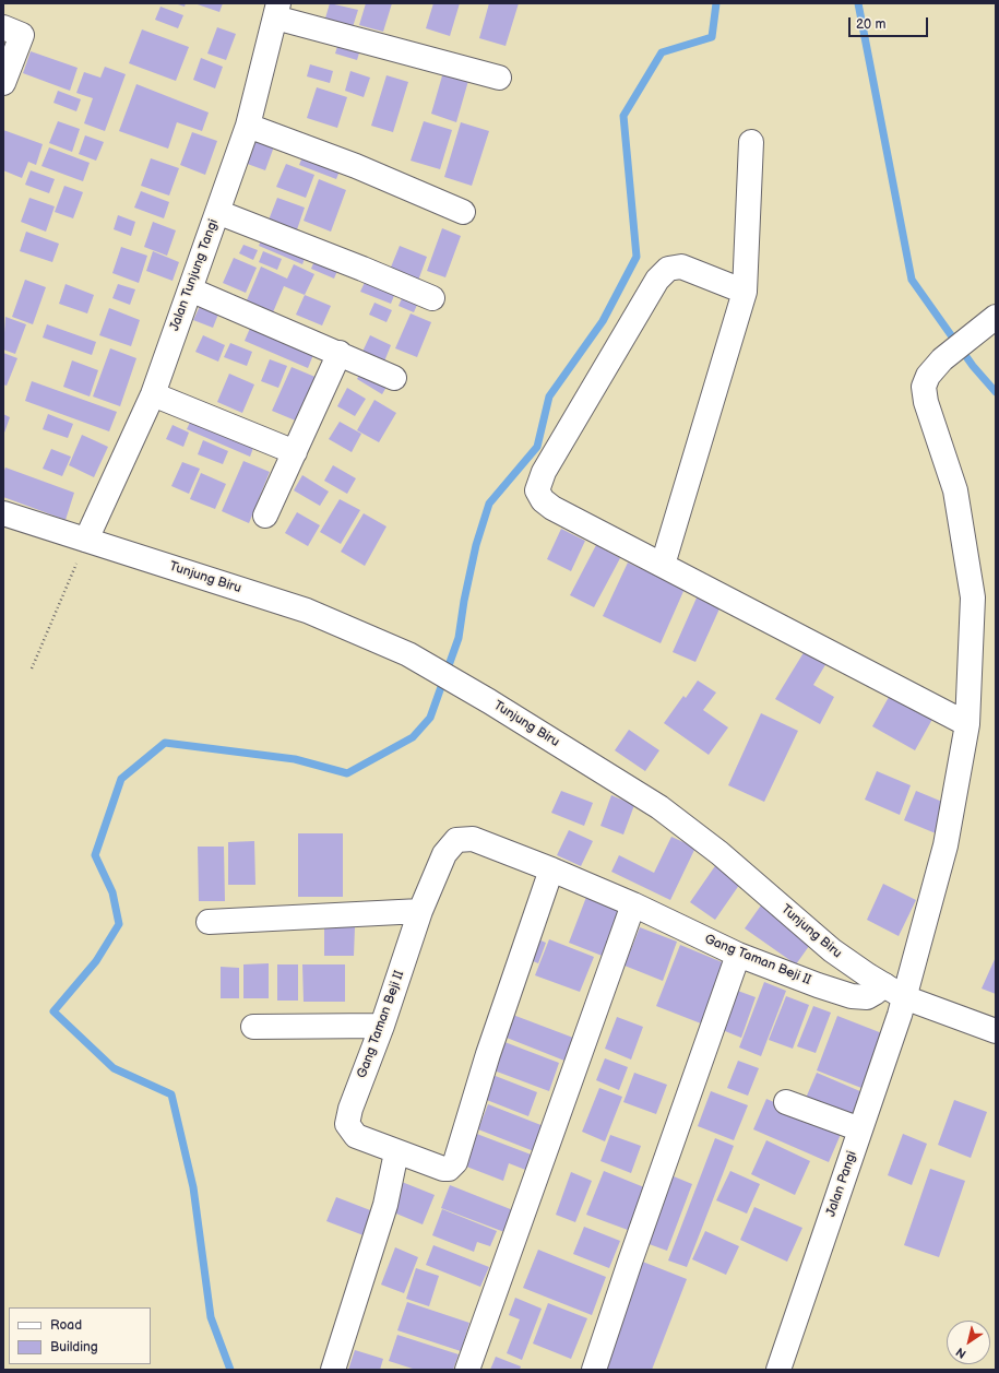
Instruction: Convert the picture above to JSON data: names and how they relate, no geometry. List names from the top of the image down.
{
  "streets": {
    "street": [
      "Jalan Tunjung Tangi",
      "Tunjung Biru",
      "Gang Taman Beji II",
      "Jalan Pangi"
    ]
  },
  "crossings": [
    ["Jalan Tunjung Tangi", "Tunjung Biru"],
    ["Tunjung Biru", "Gang Taman Beji II"],
    ["Tunjung Biru", "Jalan Pangi"]
  ],
  "legend": ["Road", "Building"],
  "scale_bar": "20 m",
  "north": "bottom left"
}
